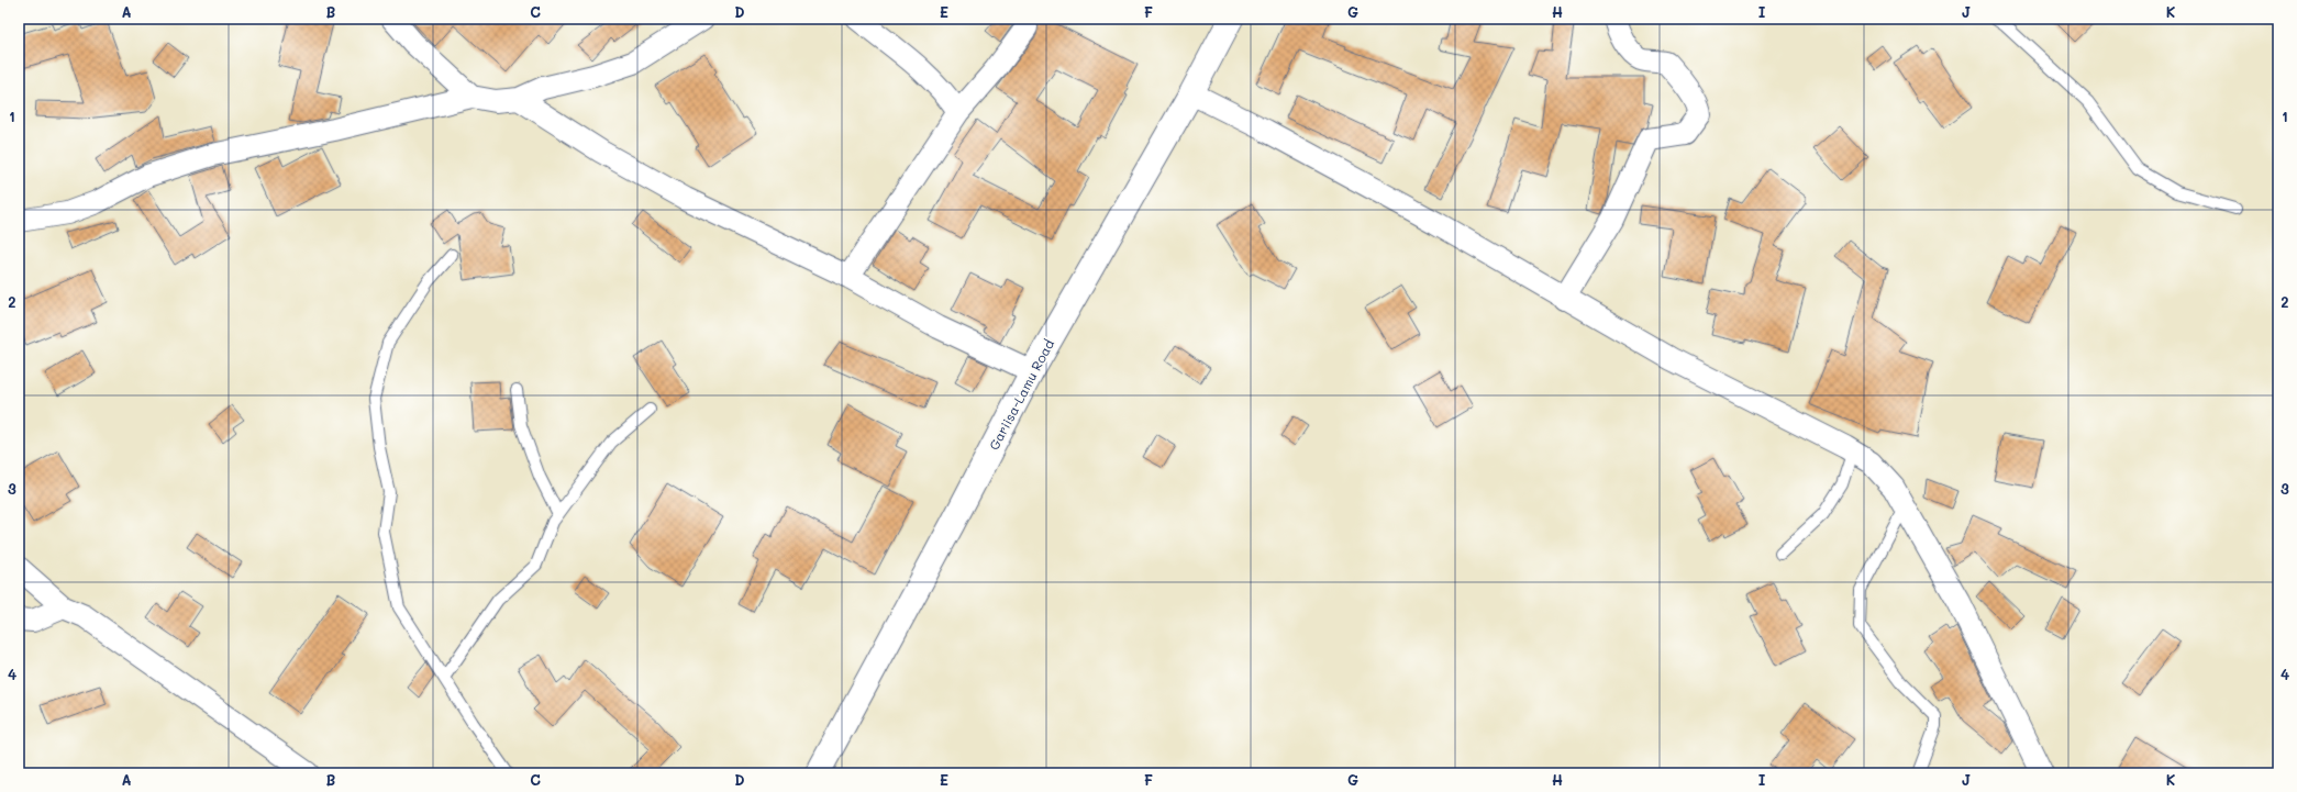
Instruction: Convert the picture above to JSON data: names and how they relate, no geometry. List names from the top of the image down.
{
  "streets": {
    "street": ["Gariisa-Lamu Road"]
  },
  "grid": {
    "columns": [
      "A",
      "B",
      "C",
      "D",
      "E",
      "F",
      "G",
      "H",
      "I",
      "J",
      "K"
    ],
    "rows": [
      "1",
      "2",
      "3",
      "4"
    ]
  }
}
